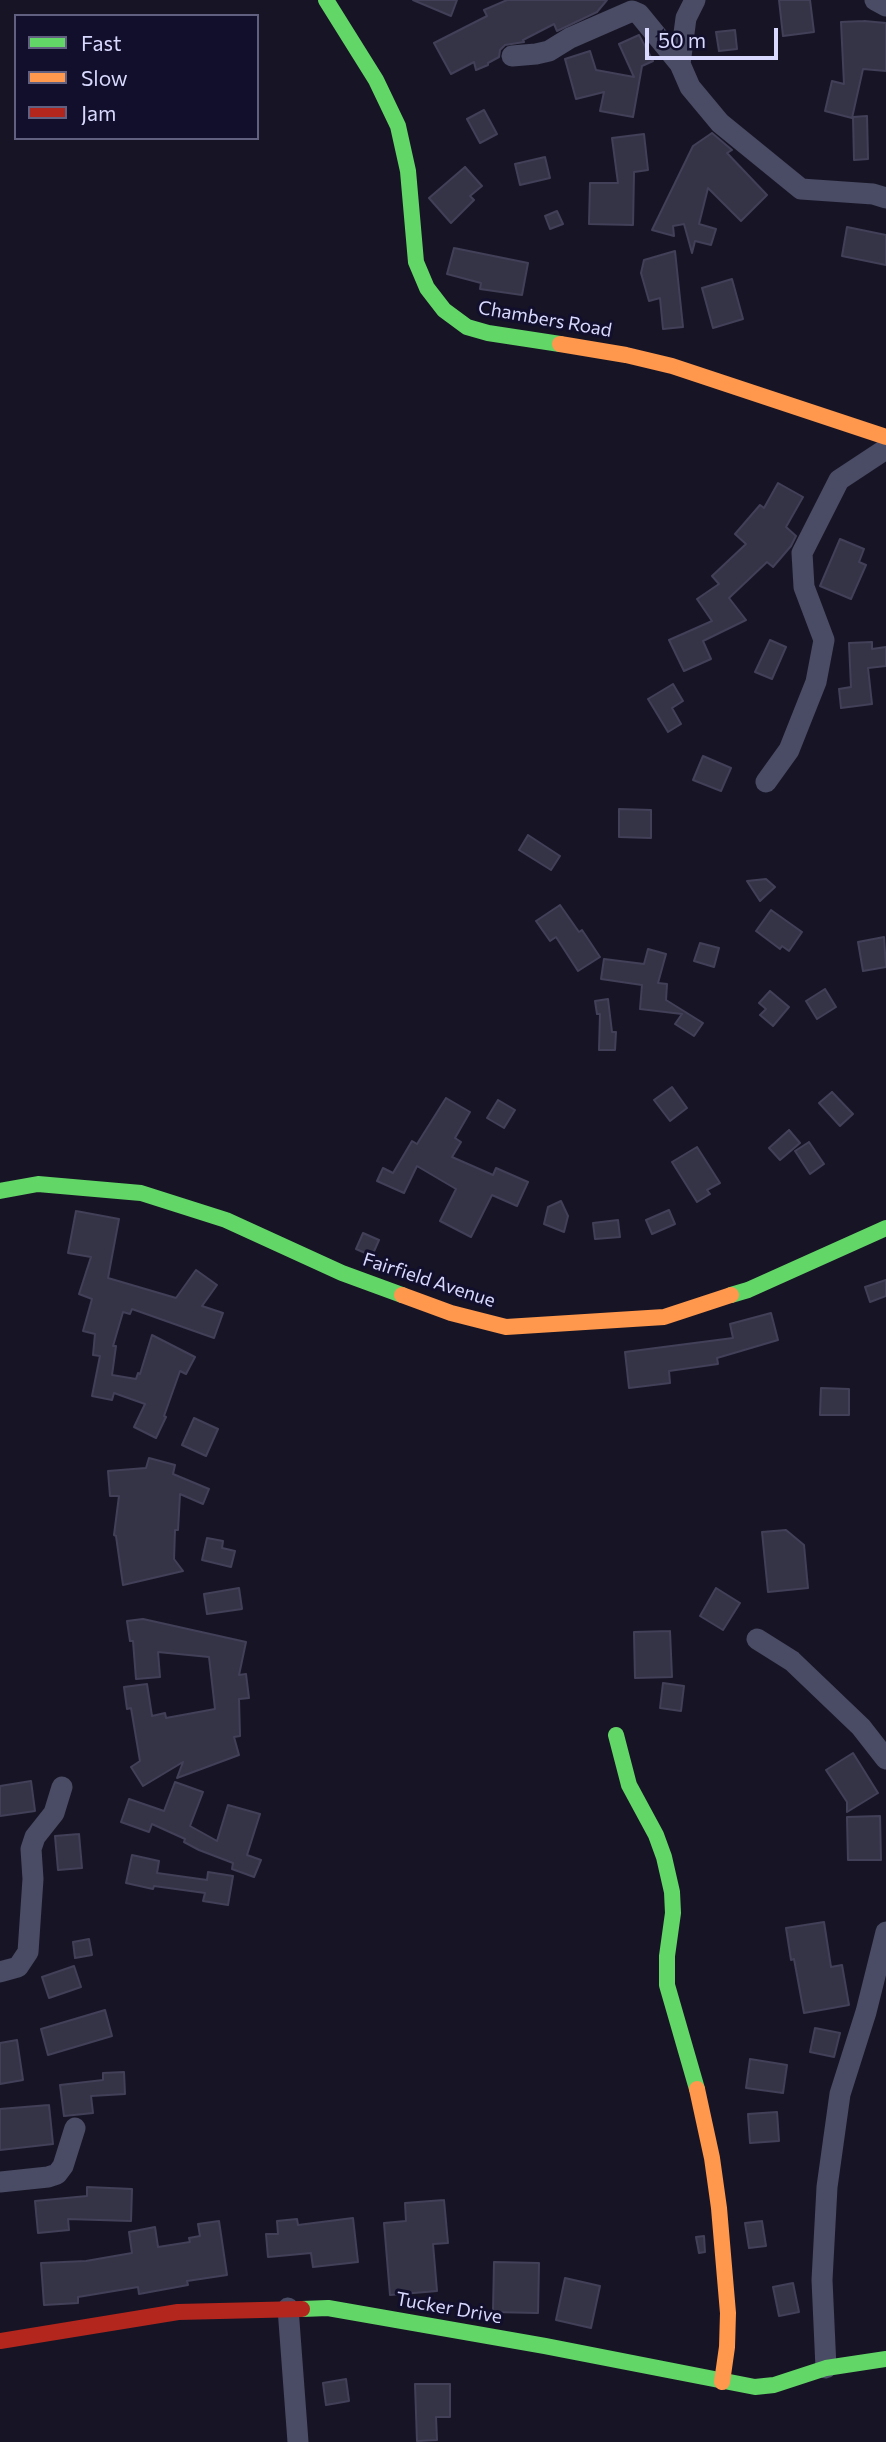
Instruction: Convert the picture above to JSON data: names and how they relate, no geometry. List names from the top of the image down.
{
  "streets": {
    "street": ["Chambers Road", "Fairfield Avenue", "Tucker Drive"]
  },
  "legend": ["Fast", "Slow", "Jam"],
  "scale_bar": "50 m"
}
